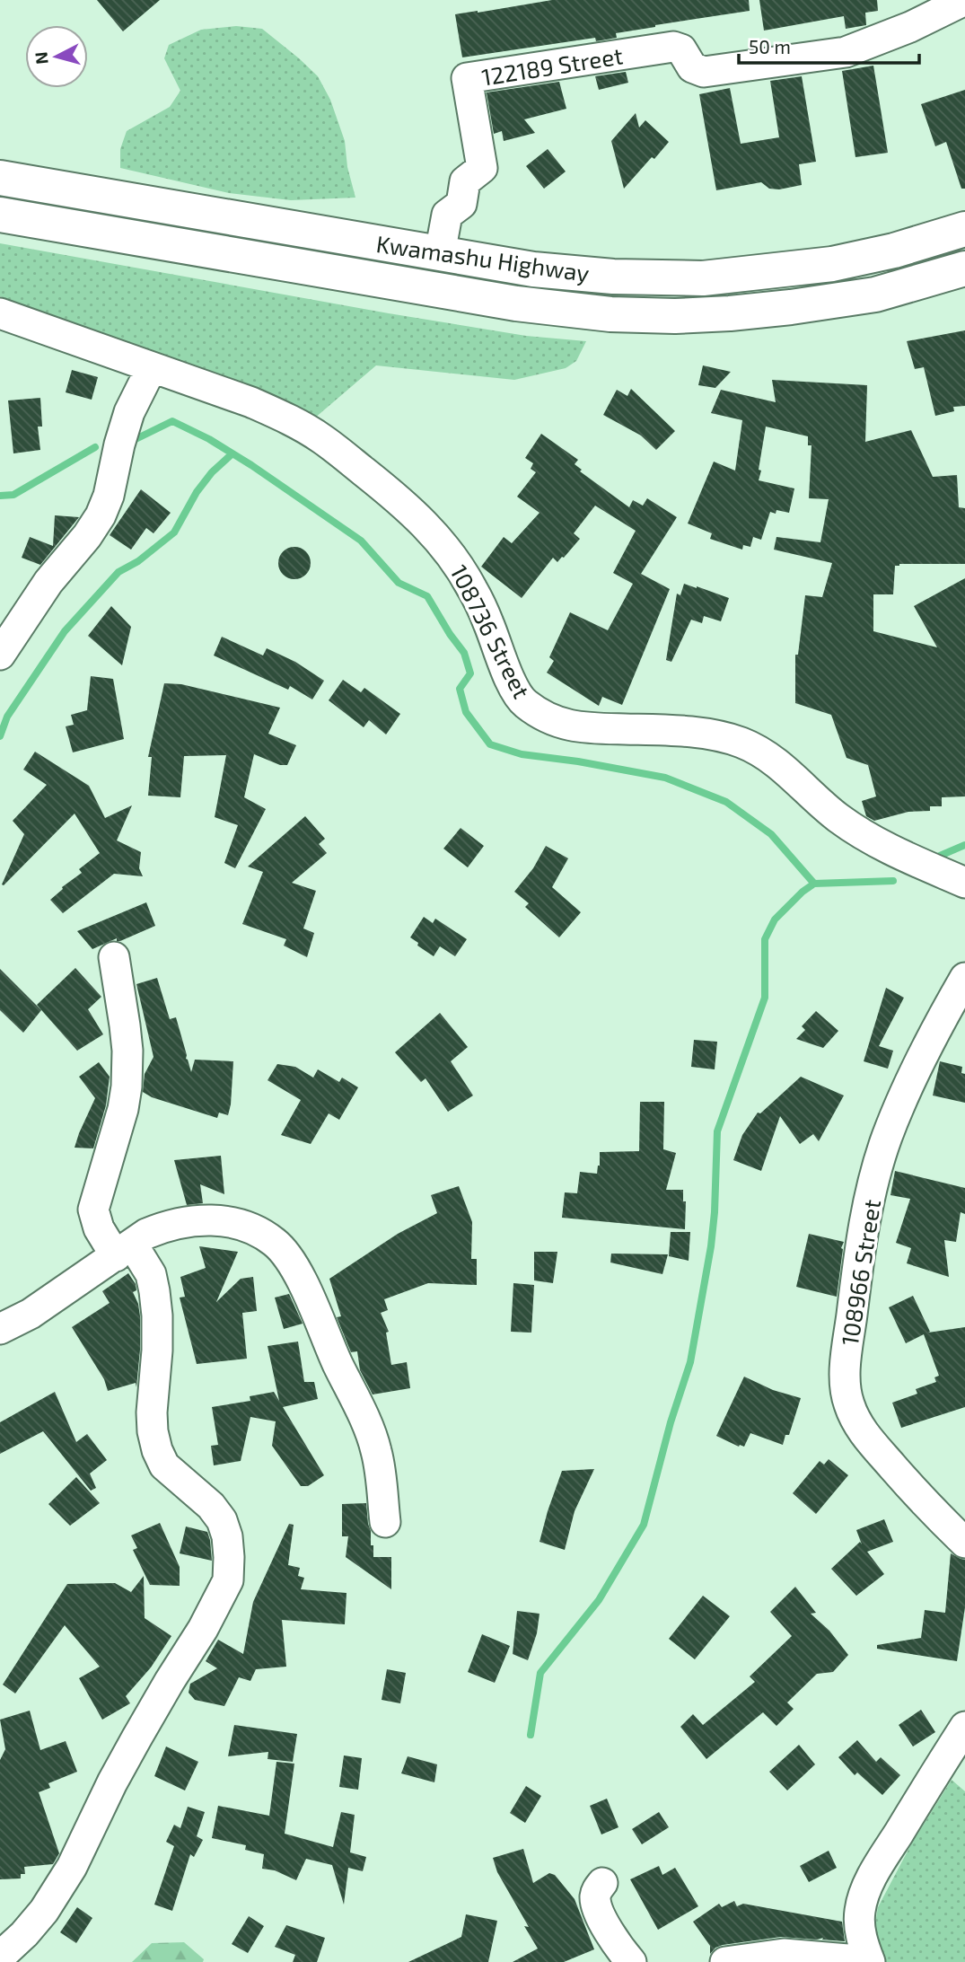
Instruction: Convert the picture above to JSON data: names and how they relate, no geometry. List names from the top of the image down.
{
  "streets": {
    "main road": ["Kwamashu Highway"],
    "street": ["122189 Street", "108736 Street", "108966 Street"]
  },
  "crossings": [
    ["122189 Street", "Kwamashu Highway"]
  ],
  "scale_bar": "50 m",
  "north": "left"
}
